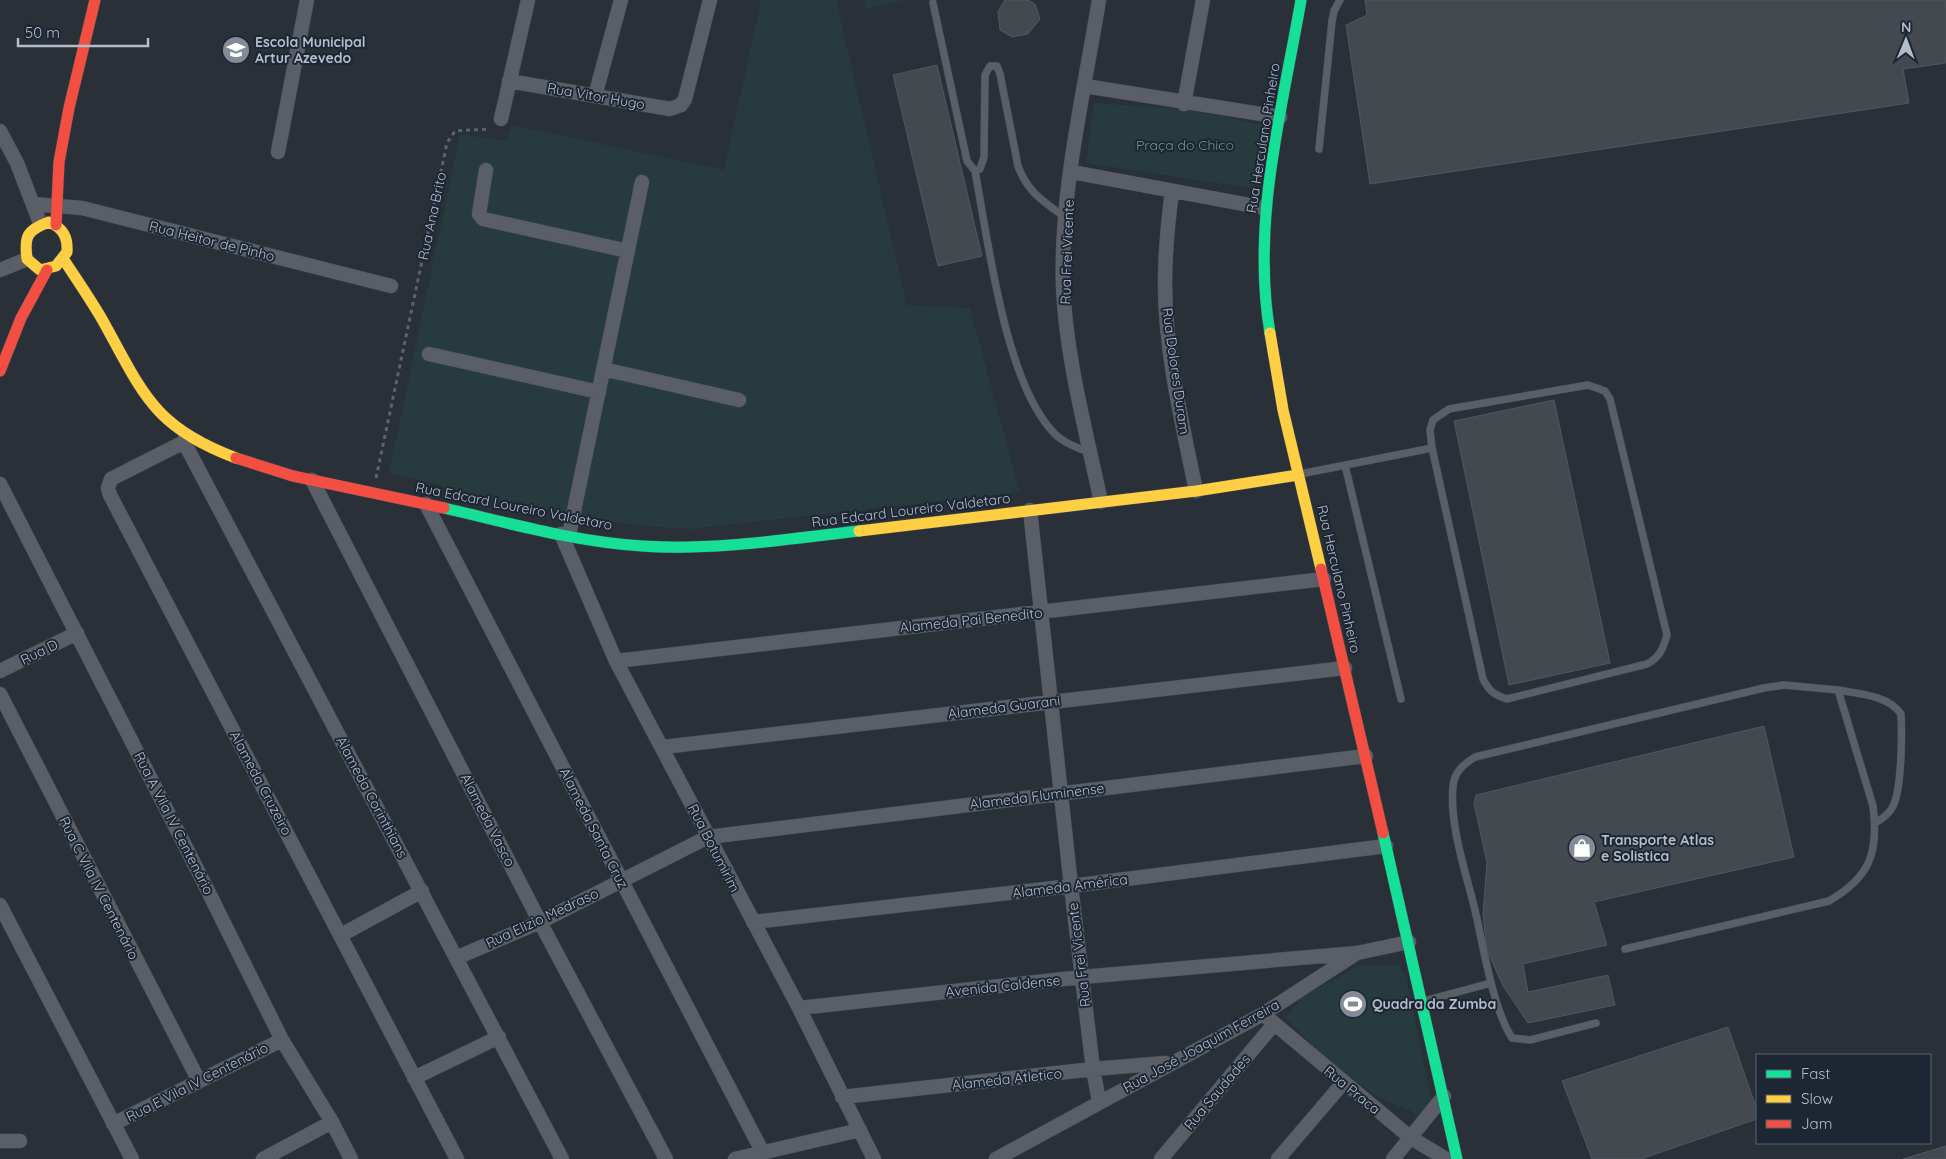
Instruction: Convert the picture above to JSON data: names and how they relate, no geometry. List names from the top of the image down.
{
  "streets": {
    "street": [
      "Rua Vitor Hugo",
      "Rua Herculano Pinheiro",
      "Rua Heitor de Pinho",
      "Rua Frei Vicente",
      "Rua Dolores Duram",
      "Rua Edcard Loureiro Valdetaro",
      "Alameda Pai Benedito",
      "Rua D",
      "Alameda Guarani",
      "Alameda Cruzeiro",
      "Alameda Fluminense",
      "Alameda Corinthians",
      "Alameda Vasco",
      "Rua A Vila IV Centenário",
      "Alameda Santa Cruz",
      "Rua Botumirim",
      "Alameda América",
      "Rua C Vila IV Centenário",
      "Rua Elizio Medraso",
      "Avenida Caldense",
      "Rua José Joaquim Ferreira",
      "Alameda Atletico",
      "Rua E Vila IV Centenário",
      "Rua Praca",
      "Rua Saudades"
    ],
    "path": ["Rua Ana Brito"]
  },
  "crossings": [
    ["Rua Herculano Pinheiro", "Rua Edcard Loureiro Valdetaro"],
    ["Rua Herculano Pinheiro", "Alameda Pai Benedito"],
    ["Rua Herculano Pinheiro", "Alameda Guarani"],
    ["Rua Herculano Pinheiro", "Alameda Fluminense"],
    ["Rua Herculano Pinheiro", "Alameda América"],
    ["Rua Herculano Pinheiro", "Rua José Joaquim Ferreira"],
    ["Rua Frei Vicente", "Rua Edcard Loureiro Valdetaro"],
    ["Rua Frei Vicente", "Alameda Pai Benedito"],
    ["Rua Frei Vicente", "Alameda Guarani"],
    ["Rua Frei Vicente", "Alameda Fluminense"],
    ["Rua Frei Vicente", "Alameda América"],
    ["Rua Frei Vicente", "Avenida Caldense"],
    ["Rua Frei Vicente", "Rua José Joaquim Ferreira"],
    ["Rua Frei Vicente", "Alameda Atletico"],
    ["Rua Dolores Duram", "Rua Edcard Loureiro Valdetaro"],
    ["Rua Edcard Loureiro Valdetaro", "Alameda Cruzeiro"],
    ["Rua Edcard Loureiro Valdetaro", "Alameda Corinthians"],
    ["Rua Edcard Loureiro Valdetaro", "Alameda Vasco"],
    ["Rua Edcard Loureiro Valdetaro", "Alameda Santa Cruz"],
    ["Rua Edcard Loureiro Valdetaro", "Rua Botumirim"],
    ["Alameda Pai Benedito", "Rua Botumirim"],
    ["Rua D", "Rua A Vila IV Centenário"],
    ["Alameda Guarani", "Rua Botumirim"],
    ["Alameda Cruzeiro", "Alameda Corinthians"],
    ["Alameda Fluminense", "Rua Botumirim"],
    ["Alameda Fluminense", "Rua Elizio Medraso"],
    ["Alameda Corinthians", "Rua Elizio Medraso"],
    ["Alameda Vasco", "Rua Elizio Medraso"],
    ["Rua A Vila IV Centenário", "Rua E Vila IV Centenário"],
    ["Alameda Santa Cruz", "Rua Elizio Medraso"],
    ["Rua Botumirim", "Alameda América"],
    ["Rua Botumirim", "Rua Elizio Medraso"],
    ["Rua Botumirim", "Avenida Caldense"],
    ["Rua Botumirim", "Alameda Atletico"],
    ["Rua C Vila IV Centenário", "Rua E Vila IV Centenário"],
    ["Avenida Caldense", "Rua José Joaquim Ferreira"],
    ["Rua José Joaquim Ferreira", "Alameda Atletico"],
    ["Rua José Joaquim Ferreira", "Rua Praca"],
    ["Rua Praca", "Rua Saudades"]
  ],
  "parks": ["Praça do Chico"],
  "places": {
    "school or university": ["Escola Municipal Artur Azevedo"],
    "shop": ["Transporte Atlas e Solistica"],
    "sports": ["Quadra da Zumba"]
  },
  "legend": ["Fast", "Slow", "Jam"],
  "scale_bar": "50 m",
  "north": "top"
}
